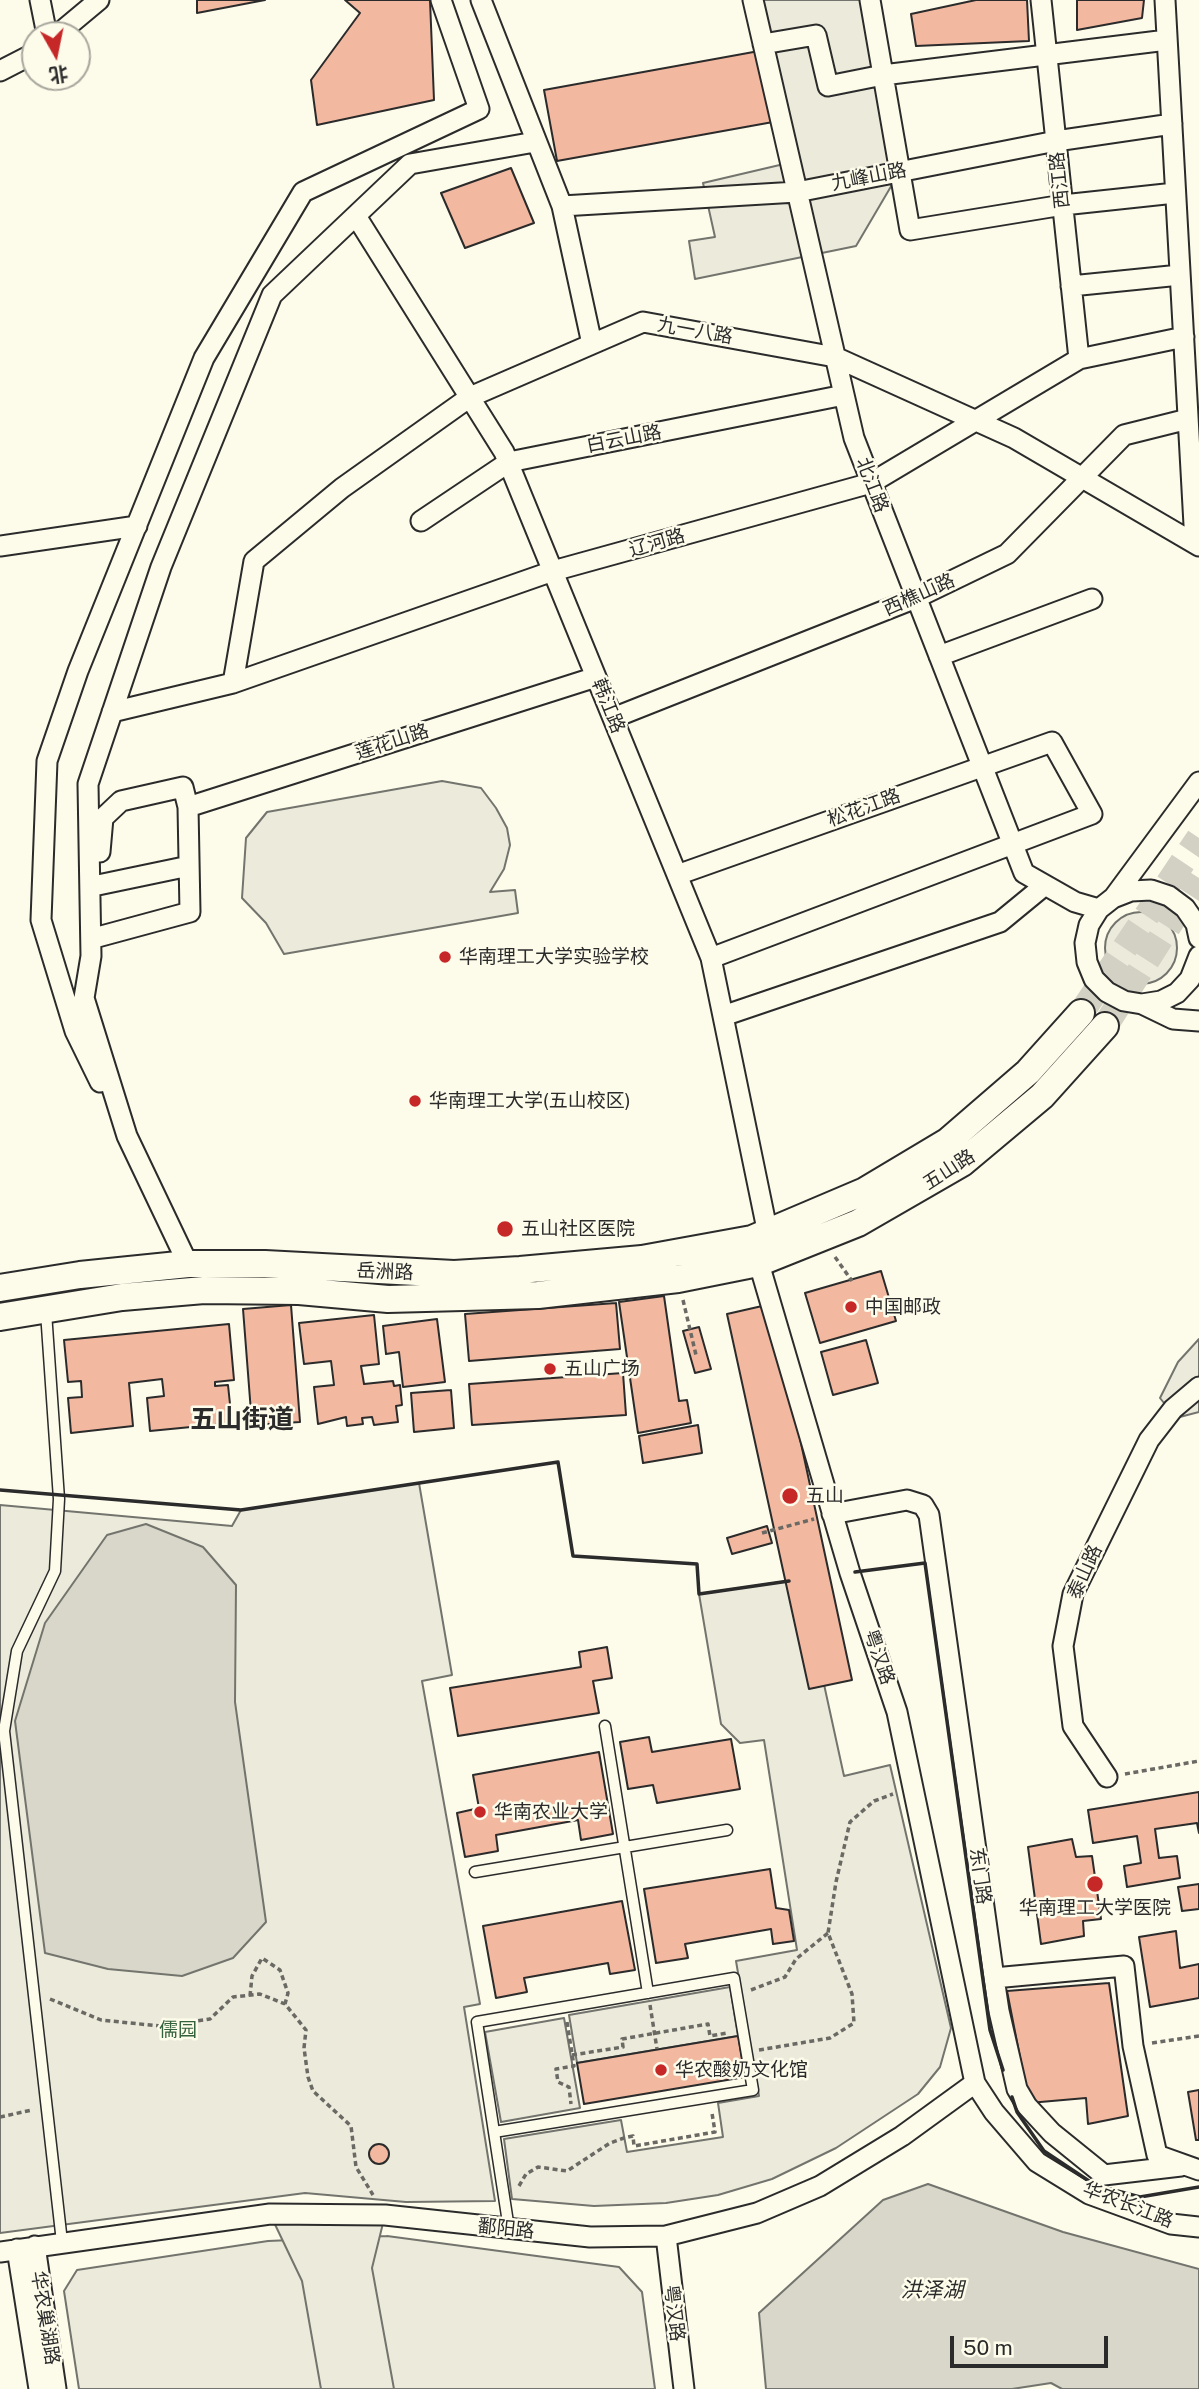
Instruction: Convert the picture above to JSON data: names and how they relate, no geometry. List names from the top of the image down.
{
  "streets": {
    "main road": ["五山路", "岳洲路"],
    "street": [
      "九峰山路",
      "西江路",
      "九一八路",
      "白云山路",
      "北江路",
      "辽河路",
      "西樵山路",
      "韩江路",
      "莲花山路",
      "松花江路",
      "泰山路",
      "粤汉路",
      "东门路",
      "华农长江路",
      "鄱阳路",
      "华农巢湖路"
    ]
  },
  "crossings": [
    ["九峰山路", "西江路"],
    ["九峰山路", "北江路"],
    ["西江路", "辽河路"],
    ["九一八路", "北江路"],
    ["九一八路", "辽河路"],
    ["九一八路", "西樵山路"],
    ["九一八路", "韩江路"],
    ["白云山路", "北江路"],
    ["白云山路", "韩江路"],
    ["北江路", "辽河路"],
    ["北江路", "西樵山路"],
    ["北江路", "松花江路"],
    ["辽河路", "韩江路"],
    ["西樵山路", "韩江路"],
    ["韩江路", "莲花山路"],
    ["韩江路", "松花江路"],
    ["韩江路", "五山路"],
    ["韩江路", "岳洲路"],
    ["韩江路", "粤汉路"],
    ["五山路", "岳洲路"],
    ["五山路", "粤汉路"],
    ["岳洲路", "粤汉路"],
    ["粤汉路", "东门路"],
    ["粤汉路", "华农长江路"],
    ["粤汉路", "鄱阳路"],
    ["华农长江路", "鄱阳路"],
    ["鄱阳路", "华农巢湖路"]
  ],
  "districts": ["五山街道"],
  "water": ["洪泽湖"],
  "parks": ["儒园"],
  "places": [
    "华南理工大学实验学校",
    "华南理工大学(五山校区)",
    "五山社区医院",
    "中国邮政",
    "五山广场",
    "五山",
    "华南农业大学",
    "华南理工大学医院",
    "华农酸奶文化馆"
  ],
  "scale_bar": "50 m",
  "north": "bottom"
}
